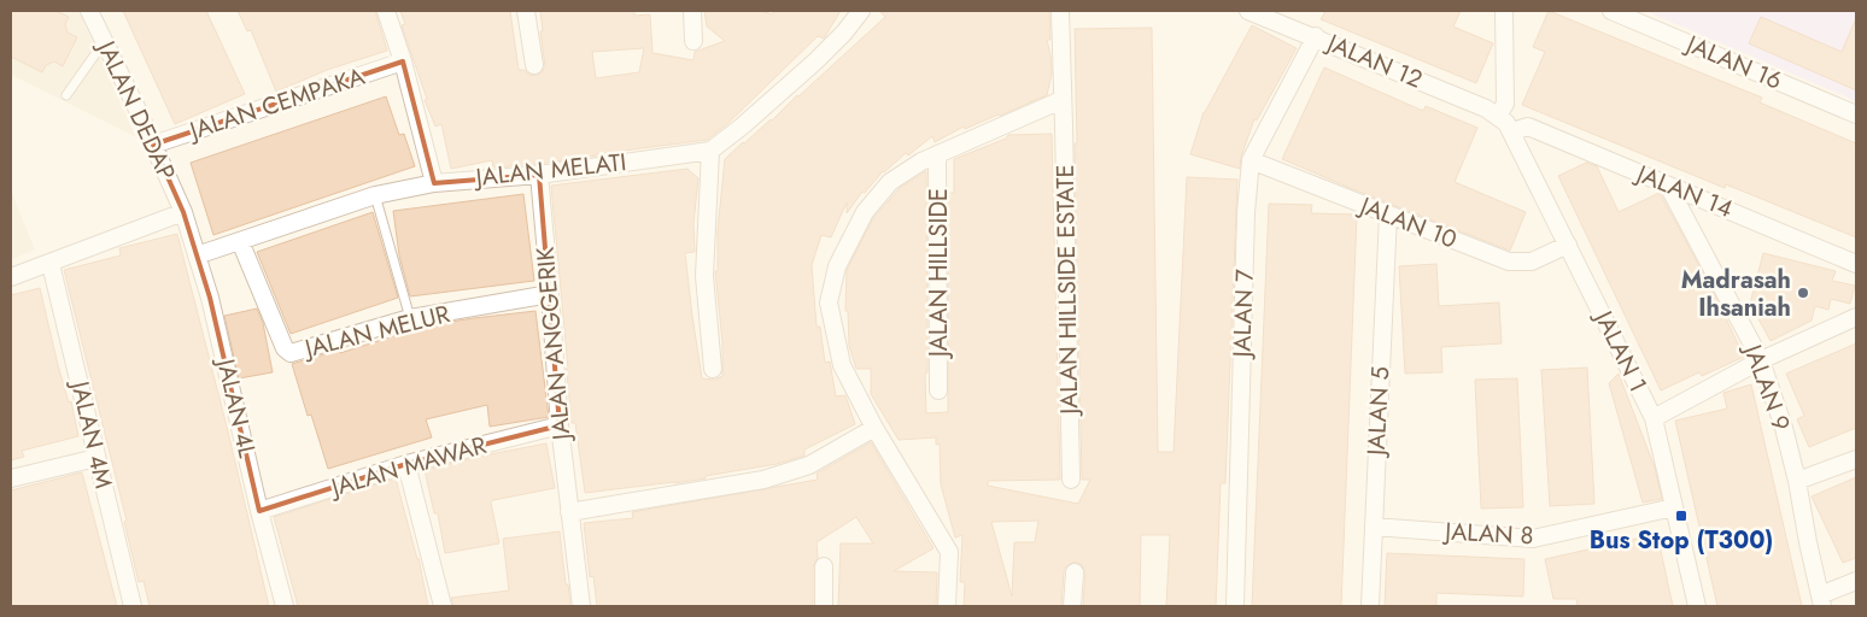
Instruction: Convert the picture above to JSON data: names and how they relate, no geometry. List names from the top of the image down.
{
  "streets": {
    "street": [
      "JALAN 12",
      "JALAN 16",
      "JALAN CEMPAKA",
      "JALAN DEDAP",
      "JALAN MELATI",
      "JALAN 14",
      "JALAN 10",
      "JALAN HILLSIDE",
      "JALAN HILLSIDE ESTATE",
      "JALAN 7",
      "JALAN MELUR",
      "JALAN ANGGERIK",
      "JALAN 1",
      "JALAN 9",
      "JALAN 4L",
      "JALAN 5",
      "JALAN 4M",
      "JALAN MAWAR",
      "JALAN 8"
    ]
  },
  "crossings": [
    ["JALAN 12", "JALAN 7"],
    ["JALAN 12", "JALAN 1"],
    ["JALAN CEMPAKA", "JALAN DEDAP"],
    ["JALAN DEDAP", "JALAN 4L"],
    ["JALAN MELATI", "JALAN MELUR"],
    ["JALAN MELATI", "JALAN ANGGERIK"],
    ["JALAN MELATI", "JALAN 4L"],
    ["JALAN 14", "JALAN 1"],
    ["JALAN 14", "JALAN 9"],
    ["JALAN 10", "JALAN 7"],
    ["JALAN 10", "JALAN 1"],
    ["JALAN 10", "JALAN 5"],
    ["JALAN MELUR", "JALAN ANGGERIK"],
    ["JALAN ANGGERIK", "JALAN MAWAR"],
    ["JALAN 1", "JALAN 8"],
    ["JALAN 4L", "JALAN MAWAR"],
    ["JALAN 5", "JALAN 8"]
  ],
  "places": {
    "other": ["Madrasah Ihsaniah"],
    "transit": ["Bus Stop (T300)"]
  }
}
